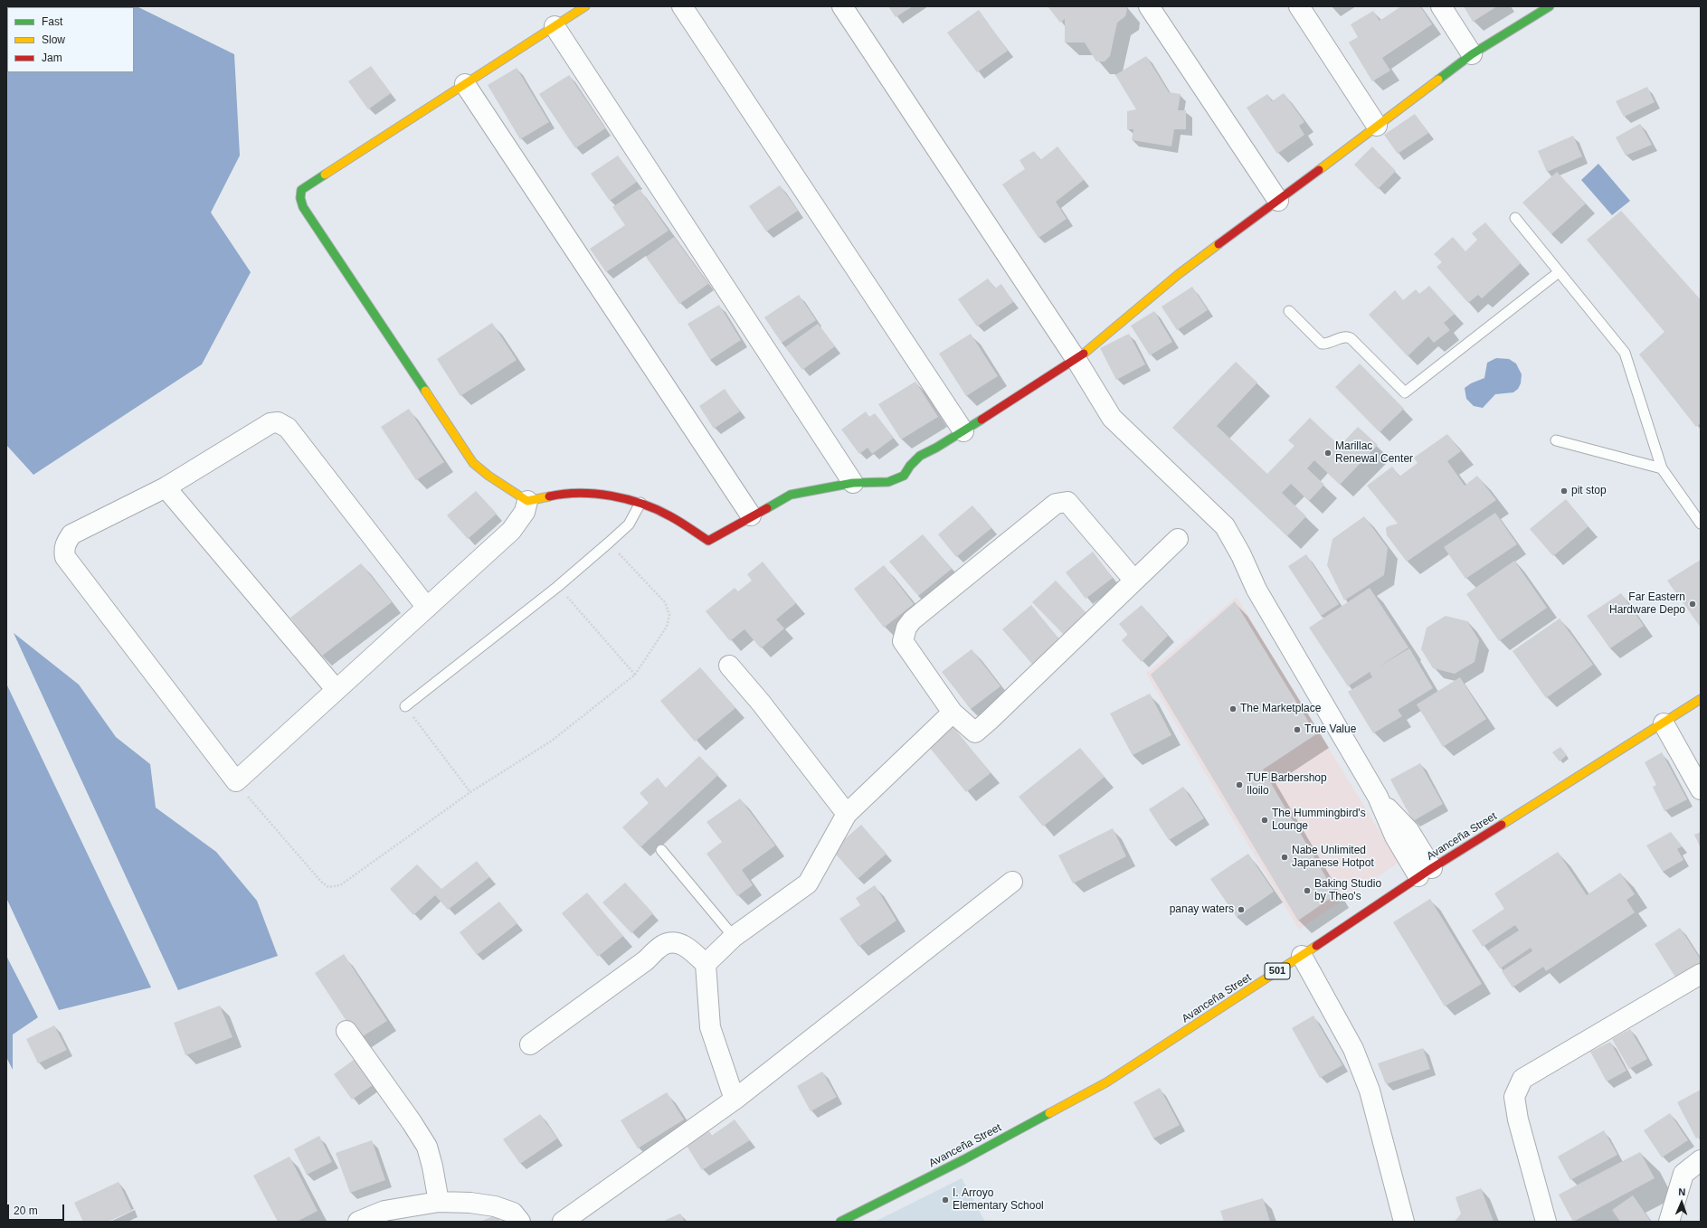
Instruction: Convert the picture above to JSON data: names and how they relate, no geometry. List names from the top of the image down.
{
  "streets": {
    "street": ["Avanceña Street", "501"]
  },
  "places": [
    "Marillac Renewal Center",
    "pit stop",
    "Far Eastern Hardware Depo",
    "The Marketplace",
    "True Value",
    "TUF Barbershop Iloilo",
    "The Hummingbird's Lounge",
    "Nabe Unlimited Japanese Hotpot",
    "Baking Studio by Theo's",
    "panay waters",
    "I. Arroyo Elementary School"
  ],
  "legend": ["Fast", "Slow", "Jam"],
  "scale_bar": "20 m",
  "north": "top"
}
